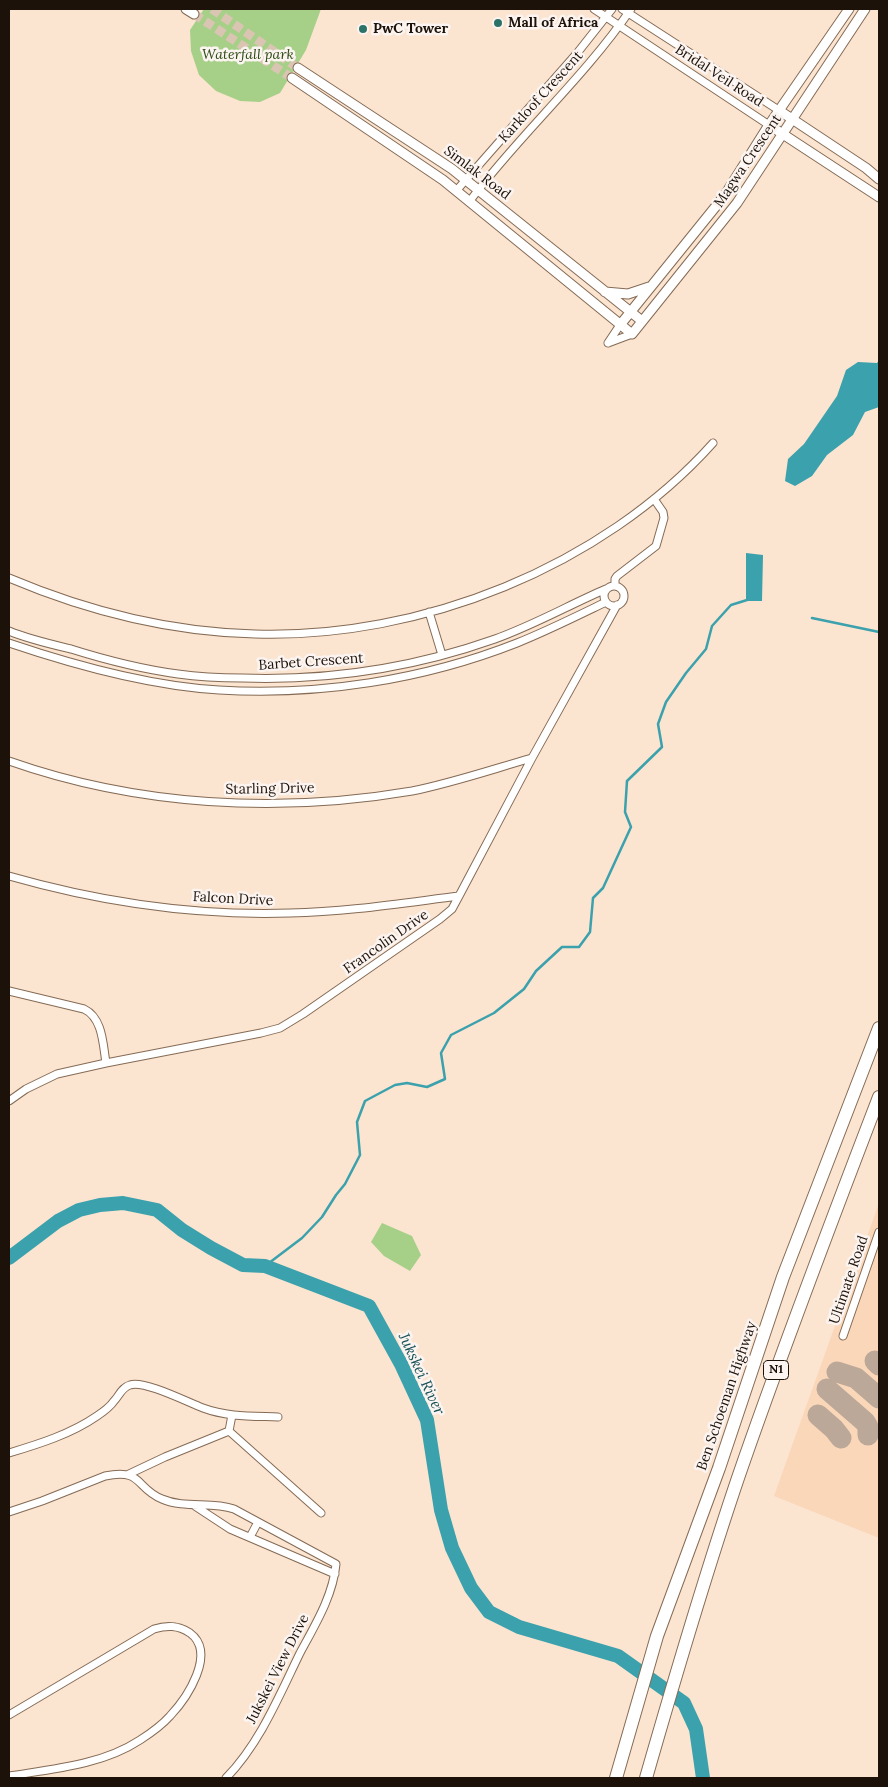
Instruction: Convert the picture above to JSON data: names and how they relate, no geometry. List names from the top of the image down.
{
  "streets": {
    "highway": ["N1", "Ben Schoeman Highway"],
    "street": [
      "Bridal Veil Road",
      "Karkloof Crescent",
      "Magwa Crescent",
      "Simlak Road",
      "Barbet Crescent",
      "Starling Drive",
      "Falcon Drive",
      "Francolin Drive",
      "Ultimate Road",
      "Jukskei View Drive"
    ]
  },
  "crossings": [
    ["Bridal Veil Road", "Karkloof Crescent"],
    ["Bridal Veil Road", "Magwa Crescent"],
    ["Karkloof Crescent", "Simlak Road"],
    ["Magwa Crescent", "Simlak Road"],
    ["Barbet Crescent", "Francolin Drive"],
    ["Starling Drive", "Francolin Drive"],
    ["Falcon Drive", "Francolin Drive"]
  ],
  "water": ["Jukskei River"],
  "parks": ["Waterfall park"],
  "places": ["Mall of Africa", "PwC Tower"]
}
